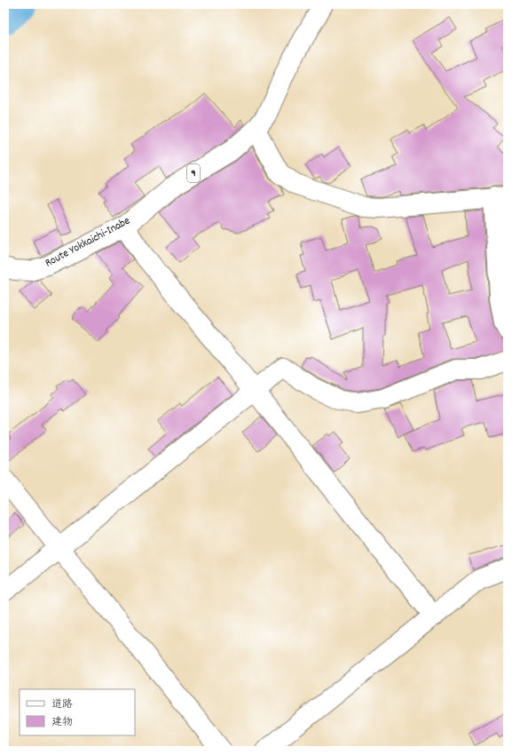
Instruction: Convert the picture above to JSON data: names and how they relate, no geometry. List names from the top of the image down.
{
  "streets": {
    "street": ["9", "Route Yokkaichi-Inabe"]
  },
  "legend": ["道路", "建物"]
}
